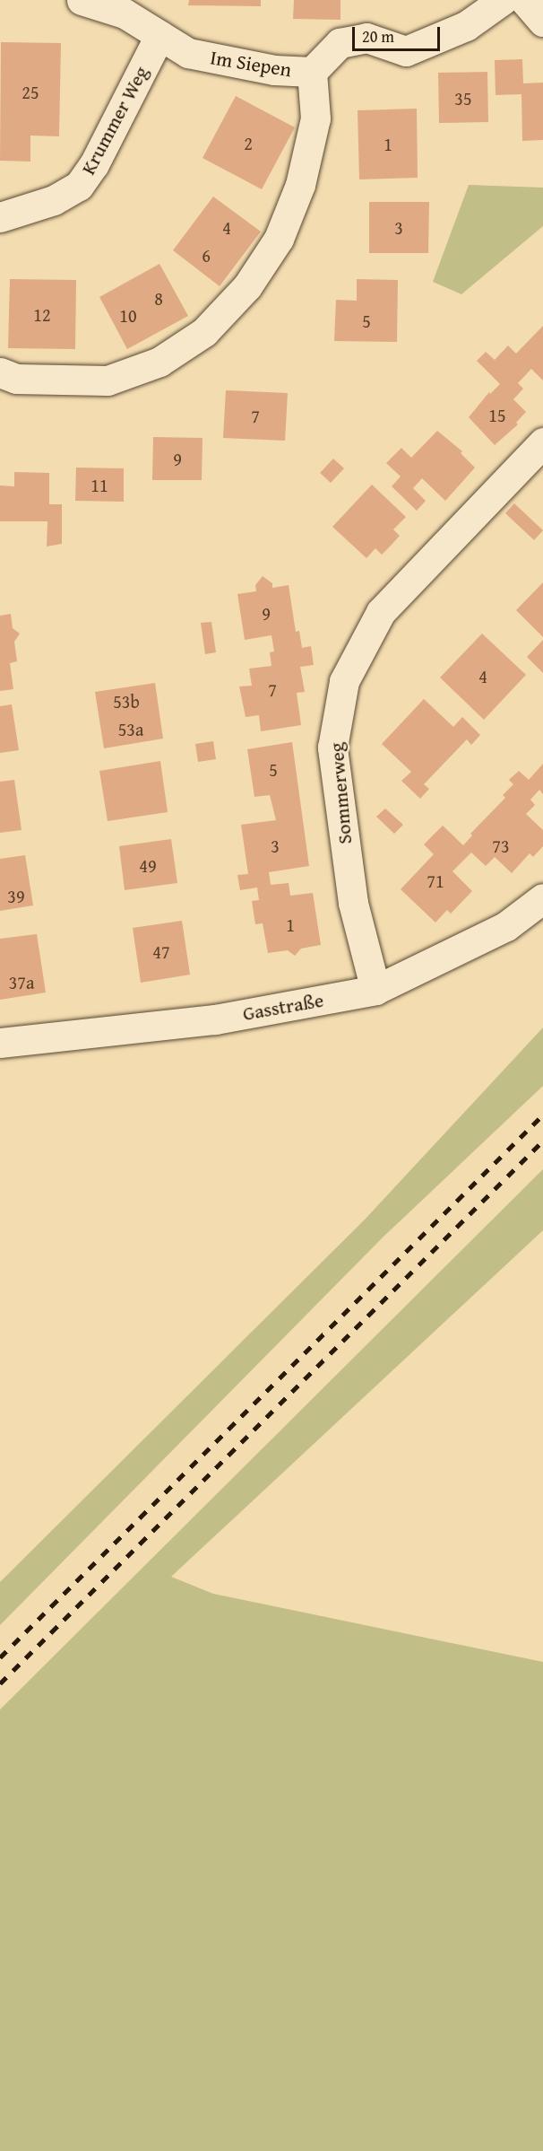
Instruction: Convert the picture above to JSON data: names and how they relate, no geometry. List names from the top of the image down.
{
  "streets": {
    "street": [
      "Im Siepen",
      "Krummer Weg",
      "Sommerweg",
      "Gasstraße"
    ]
  },
  "crossings": [
    ["Im Siepen", "Krummer Weg"],
    ["Sommerweg", "Gasstraße"]
  ],
  "house_numbers": [
    "25",
    "35",
    "2",
    "1",
    "4",
    "3",
    "6",
    "8",
    "12",
    "10",
    "5",
    "15",
    "7",
    "9",
    "11",
    "9",
    "4",
    "7",
    "53b",
    "53a",
    "5",
    "3",
    "73",
    "49",
    "71",
    "39",
    "1",
    "47",
    "37a"
  ],
  "scale_bar": "20 m"
}
